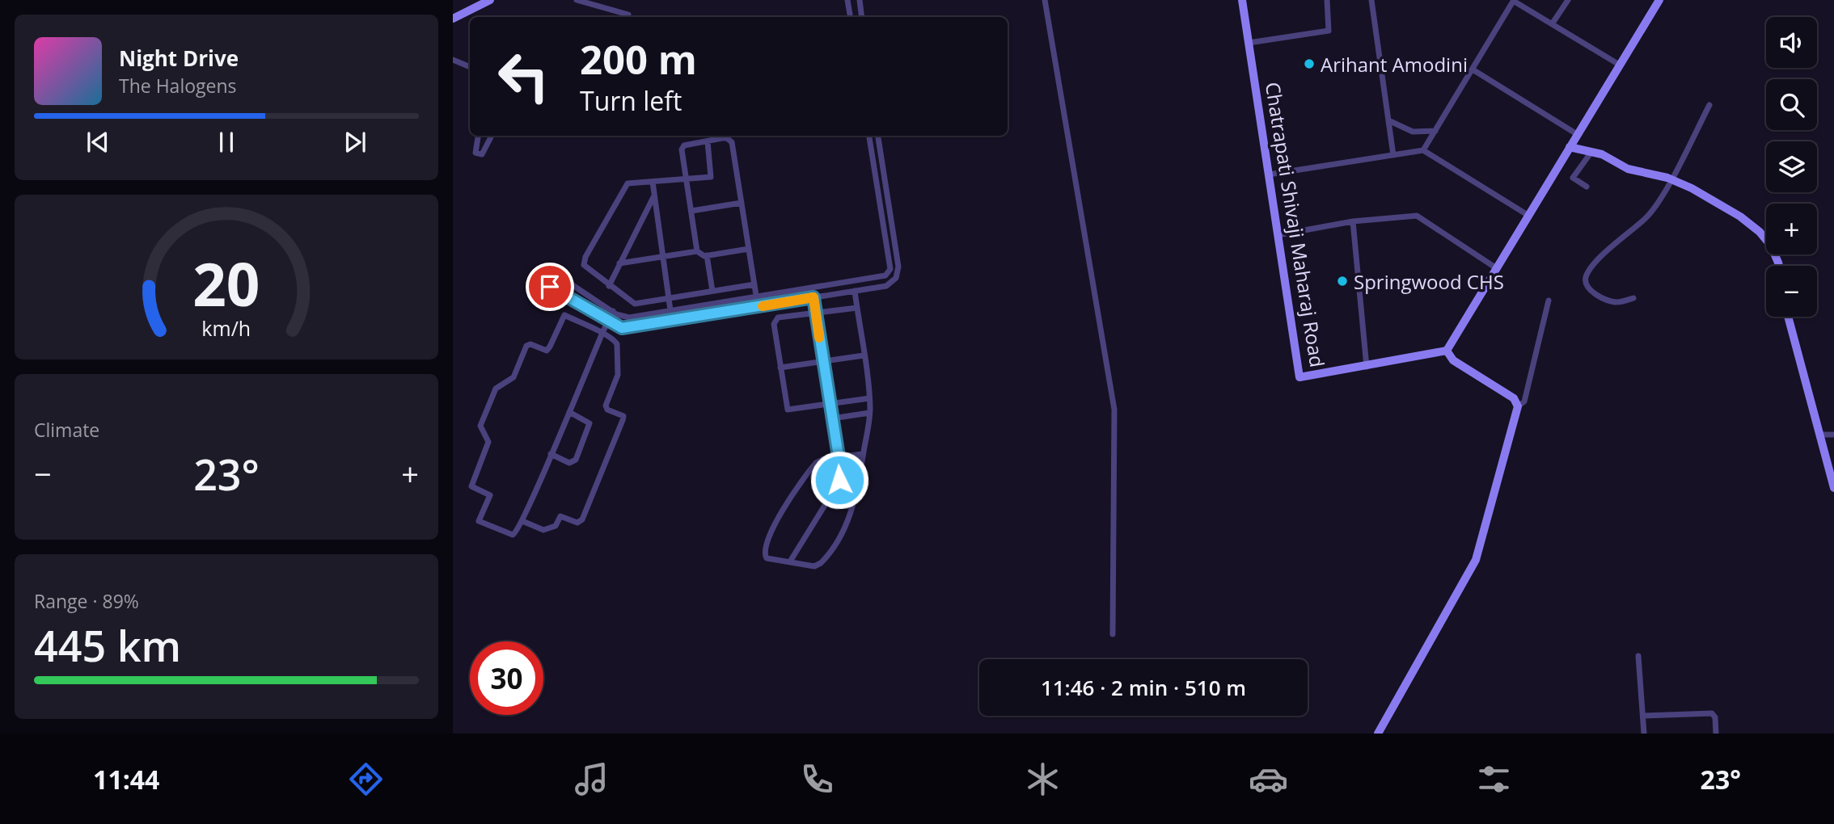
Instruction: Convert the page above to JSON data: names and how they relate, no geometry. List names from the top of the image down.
{
  "streets": {
    "street": ["Chatrapati Shivaji Maharaj Road"]
  },
  "places": ["Arihant Amodini", "Springwood CHS"],
  "page": {
    "map_buttons": ["+", "−"],
    "turn": ["200 m", "Turn left"],
    "song": ["Night Drive", "The Halogens"],
    "tile": [
      "Climate",
      ["Range · 89%", "445 km"]
    ],
    "heat": ["−", "23°", "+"],
    "limit": "30",
    "trip": "11:46 · 2 min · 510 m",
    "tabs": ["11:44", "23°"],
    "gauge": ["20", "km/h"]
  }
}
